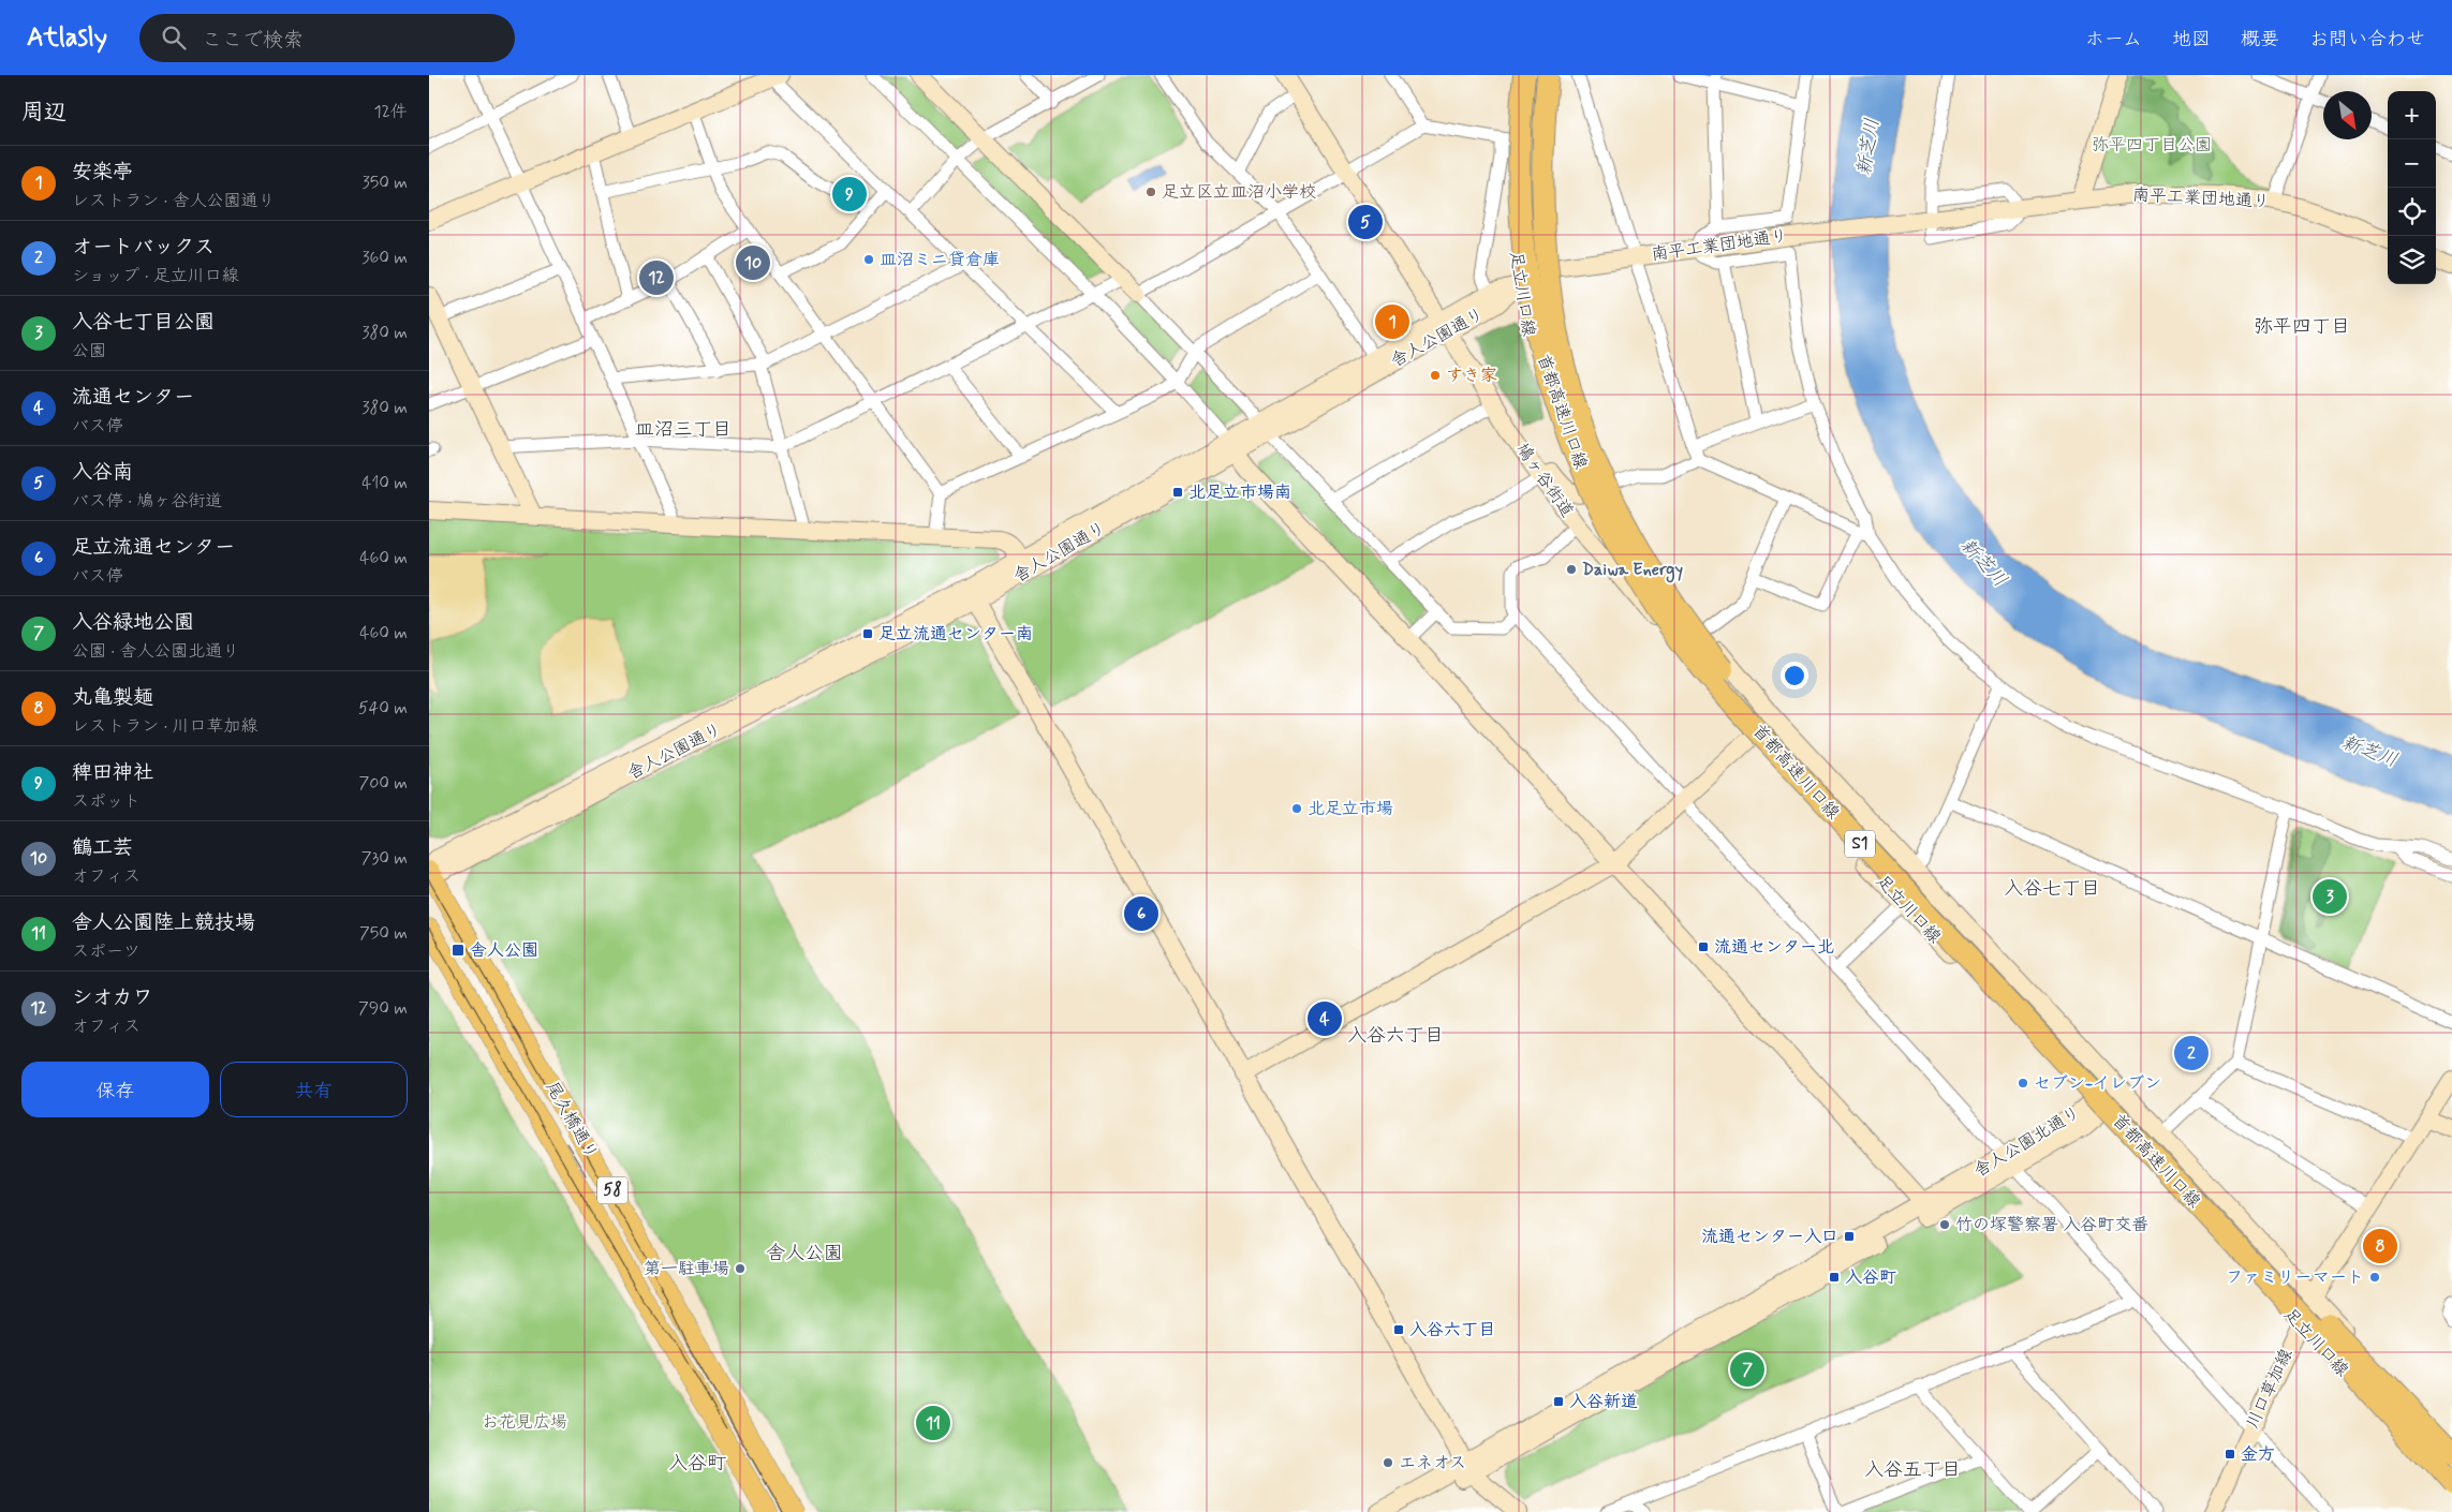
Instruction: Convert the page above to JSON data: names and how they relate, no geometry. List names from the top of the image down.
{
  "streets": {
    "highway": ["首都高速川口線", "S1"],
    "main road": ["尾久橋通り", "58"],
    "street": [
      "南平工業団地通り",
      "足立川口線",
      "舎人公園通り",
      "鳩ヶ谷街道",
      "舎人公園北通り",
      "川口草加線"
    ]
  },
  "crossings": [
    ["南平工業団地通り", "足立川口線"],
    ["南平工業団地通り", "舎人公園通り"],
    ["足立川口線", "舎人公園通り"],
    ["足立川口線", "鳩ヶ谷街道"],
    ["足立川口線", "舎人公園北通り"],
    ["足立川口線", "川口草加線"],
    ["舎人公園通り", "鳩ヶ谷街道"],
    ["舎人公園通り", "尾久橋通り"]
  ],
  "districts": [
    "弥平四丁目",
    "皿沼三丁目",
    "入谷七丁目",
    "入谷六丁目",
    "舎人公園",
    "入谷町",
    "入谷五丁目"
  ],
  "water": ["新芝川"],
  "parks": ["弥平四丁目公園", "お花見広場"],
  "places": {
    "other": [
      "足立区立皿沼小学校",
      "皿沼ミニ貸倉庫",
      "すき家",
      "Daiwa Energy",
      "北足立市場",
      "セブン-イレブン",
      "竹の塚警察署 入谷町交番",
      "第一駐車場",
      "ファミリーマート",
      "エネオス"
    ],
    "transit": [
      "北足立市場南",
      "足立流通センター南",
      "流通センター北",
      "舎人公園",
      "流通センター入口",
      "入谷町",
      "入谷六丁目",
      "入谷新道",
      "金方"
    ]
  },
  "north": "bottom right",
  "page": {
    "header": "Atlasly",
    "search": "ここで検索",
    "nav": [
      "ホーム",
      "地図",
      "概要",
      "お問い合わせ"
    ],
    "heading": ["周辺", "12件"],
    "map_buttons": ["+", "−"],
    "list": [
      {
        "mark": "1",
        "name": "安楽亭",
        "note": "レストラン · 舎人公園通り",
        "value": "350 m"
      },
      {
        "mark": "2",
        "name": "オートバックス",
        "note": "ショップ · 足立川口線",
        "value": "360 m"
      },
      {
        "mark": "3",
        "name": "入谷七丁目公園",
        "note": "公園",
        "value": "380 m"
      },
      {
        "mark": "4",
        "name": "流通センター",
        "note": "バス停",
        "value": "380 m"
      },
      {
        "mark": "5",
        "name": "入谷南",
        "note": "バス停 · 鳩ヶ谷街道",
        "value": "410 m"
      },
      {
        "mark": "6",
        "name": "足立流通センター",
        "note": "バス停",
        "value": "460 m"
      },
      {
        "mark": "7",
        "name": "入谷緑地公園",
        "note": "公園 · 舎人公園北通り",
        "value": "460 m"
      },
      {
        "mark": "8",
        "name": "丸亀製麺",
        "note": "レストラン · 川口草加線",
        "value": "540 m"
      },
      {
        "mark": "9",
        "name": "稗田神社",
        "note": "スポット",
        "value": "700 m"
      },
      {
        "mark": "10",
        "name": "鶴工芸",
        "note": "オフィス",
        "value": "730 m"
      },
      {
        "mark": "11",
        "name": "舎人公園陸上競技場",
        "note": "スポーツ",
        "value": "750 m"
      },
      {
        "mark": "12",
        "name": "シオカワ",
        "note": "オフィス",
        "value": "790 m"
      }
    ],
    "pins": [
      "9",
      "5",
      "10",
      "12",
      "1",
      "3",
      "6",
      "4",
      "2",
      "8",
      "7",
      "11"
    ],
    "buttons": ["保存", "共有"]
  }
}
